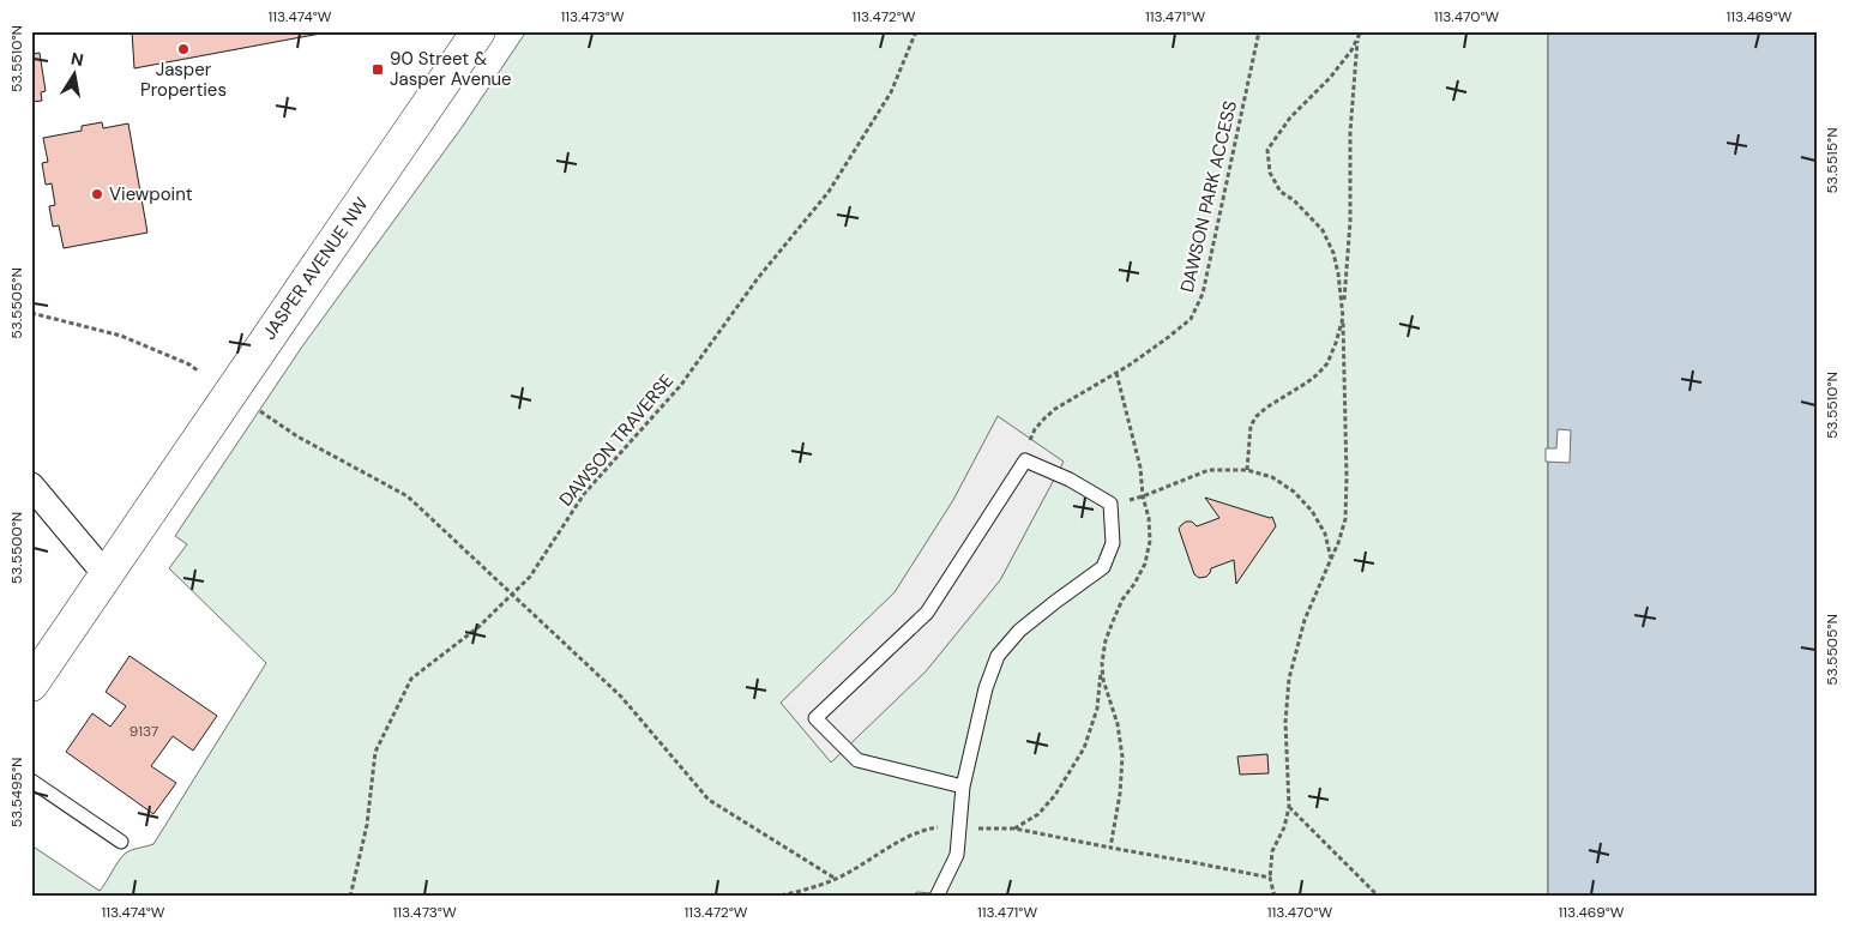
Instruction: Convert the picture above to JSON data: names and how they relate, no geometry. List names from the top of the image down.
{
  "streets": {
    "main road": ["JASPER AVENUE NW"],
    "path": ["DAWSON PARK ACCESS", "DAWSON TRAVERSE"]
  },
  "places": {
    "other": ["Jasper Properties", "Viewpoint"],
    "transit": ["90 Street & Jasper Avenue"]
  },
  "house_numbers": ["9137"],
  "north": "top",
  "coordinates": [
    "113.474°W",
    "113.473°W",
    "113.472°W",
    "113.471°W",
    "113.470°W",
    "113.469°W",
    "53.5510°N",
    "53.5515°N",
    "53.5505°N",
    "53.5500°N",
    "53.5495°N"
  ]
}
